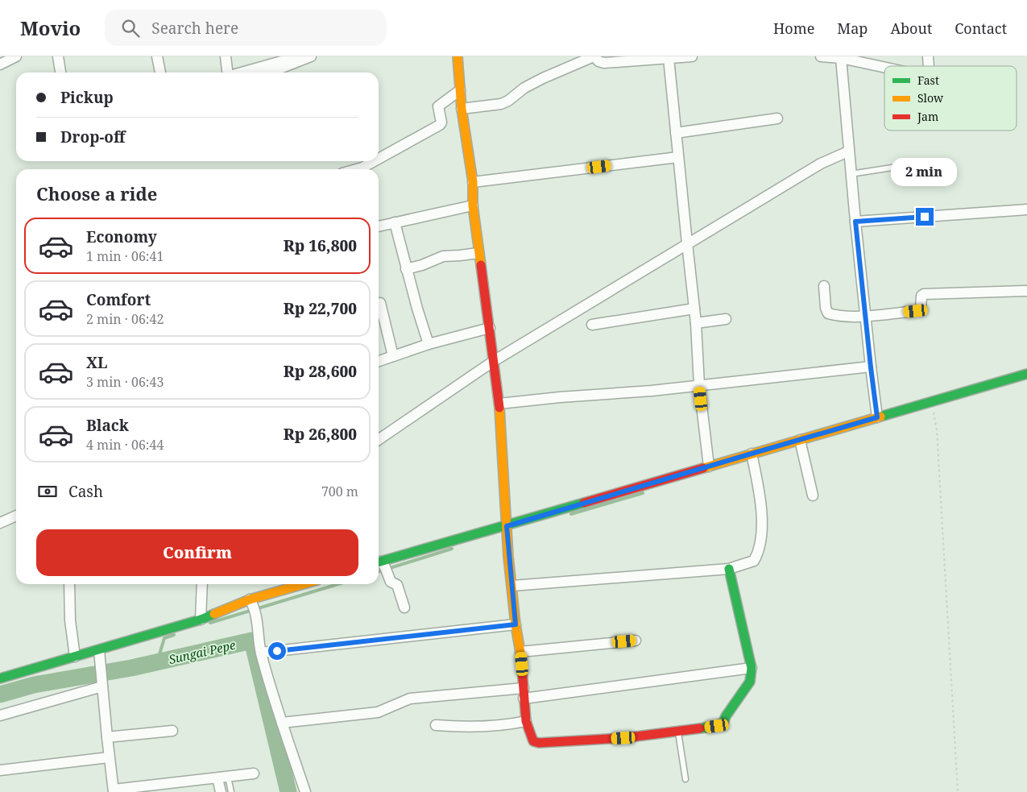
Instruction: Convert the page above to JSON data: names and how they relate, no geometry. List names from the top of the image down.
{
  "water": ["Sungai Pepe"],
  "legend": ["Fast", "Slow", "Jam"],
  "page": {
    "header": "Movio",
    "search": "Search here",
    "nav": [
      "Home",
      "Map",
      "About",
      "Contact"
    ],
    "banner": ["Pickup", "Drop-off"],
    "bubble": "2 min",
    "heading": "Choose a ride",
    "list": [
      {
        "name": "Economy",
        "note": "1 min · 06:41",
        "value": "Rp 16,800"
      },
      {
        "name": "Comfort",
        "note": "2 min · 06:42",
        "value": "Rp 22,700"
      },
      {
        "name": "XL",
        "note": "3 min · 06:43",
        "value": "Rp 28,600"
      },
      {
        "name": "Black",
        "note": "4 min · 06:44",
        "value": "Rp 26,800"
      }
    ],
    "pay": ["Cash", "700 m"],
    "buttons": "Confirm"
  }
}
